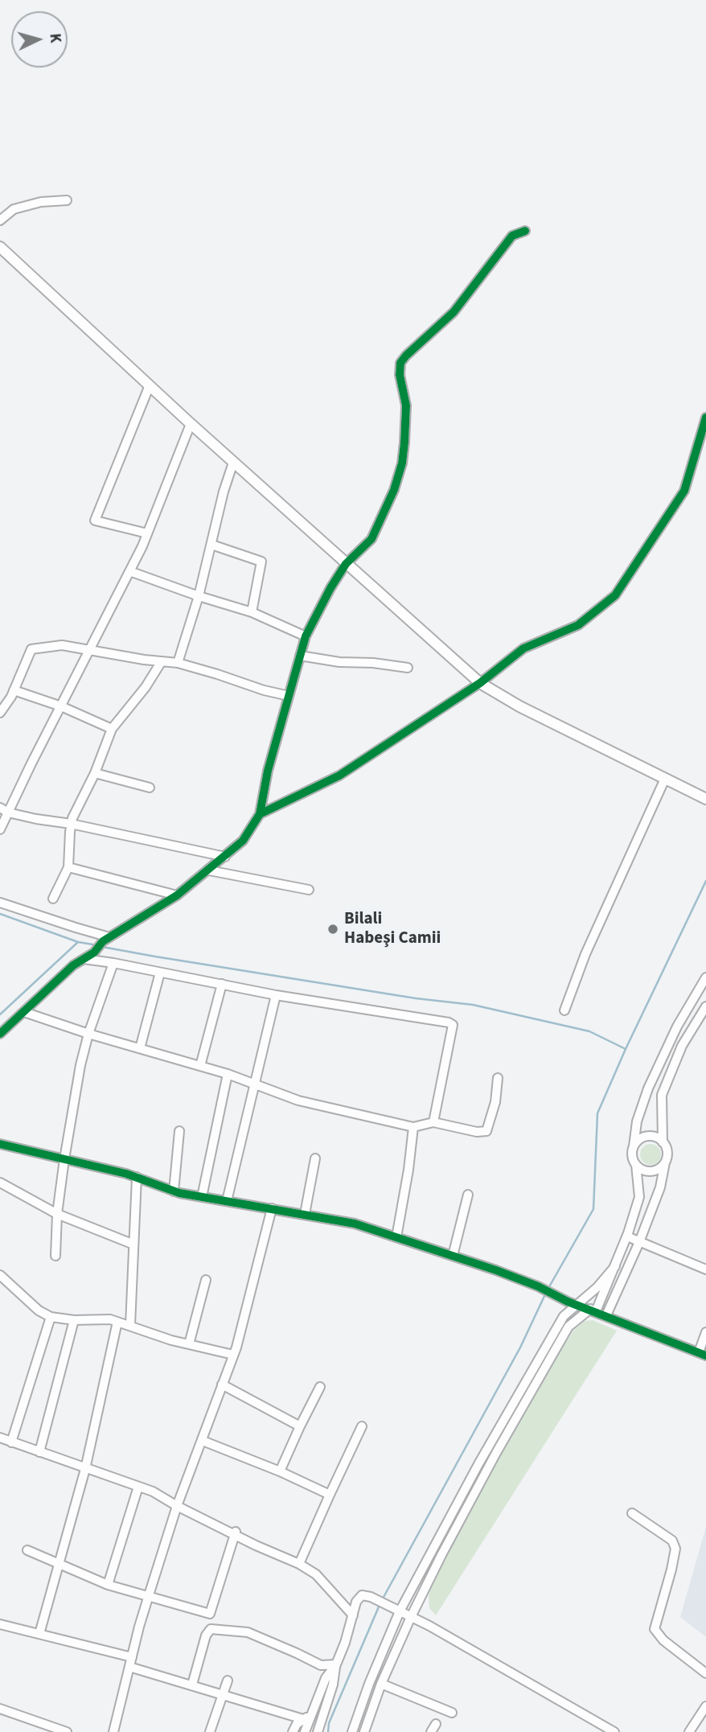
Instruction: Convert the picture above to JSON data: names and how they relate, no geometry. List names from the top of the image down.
{
  "places": ["Bilali Habeşi Camii"],
  "north": "right"
}
